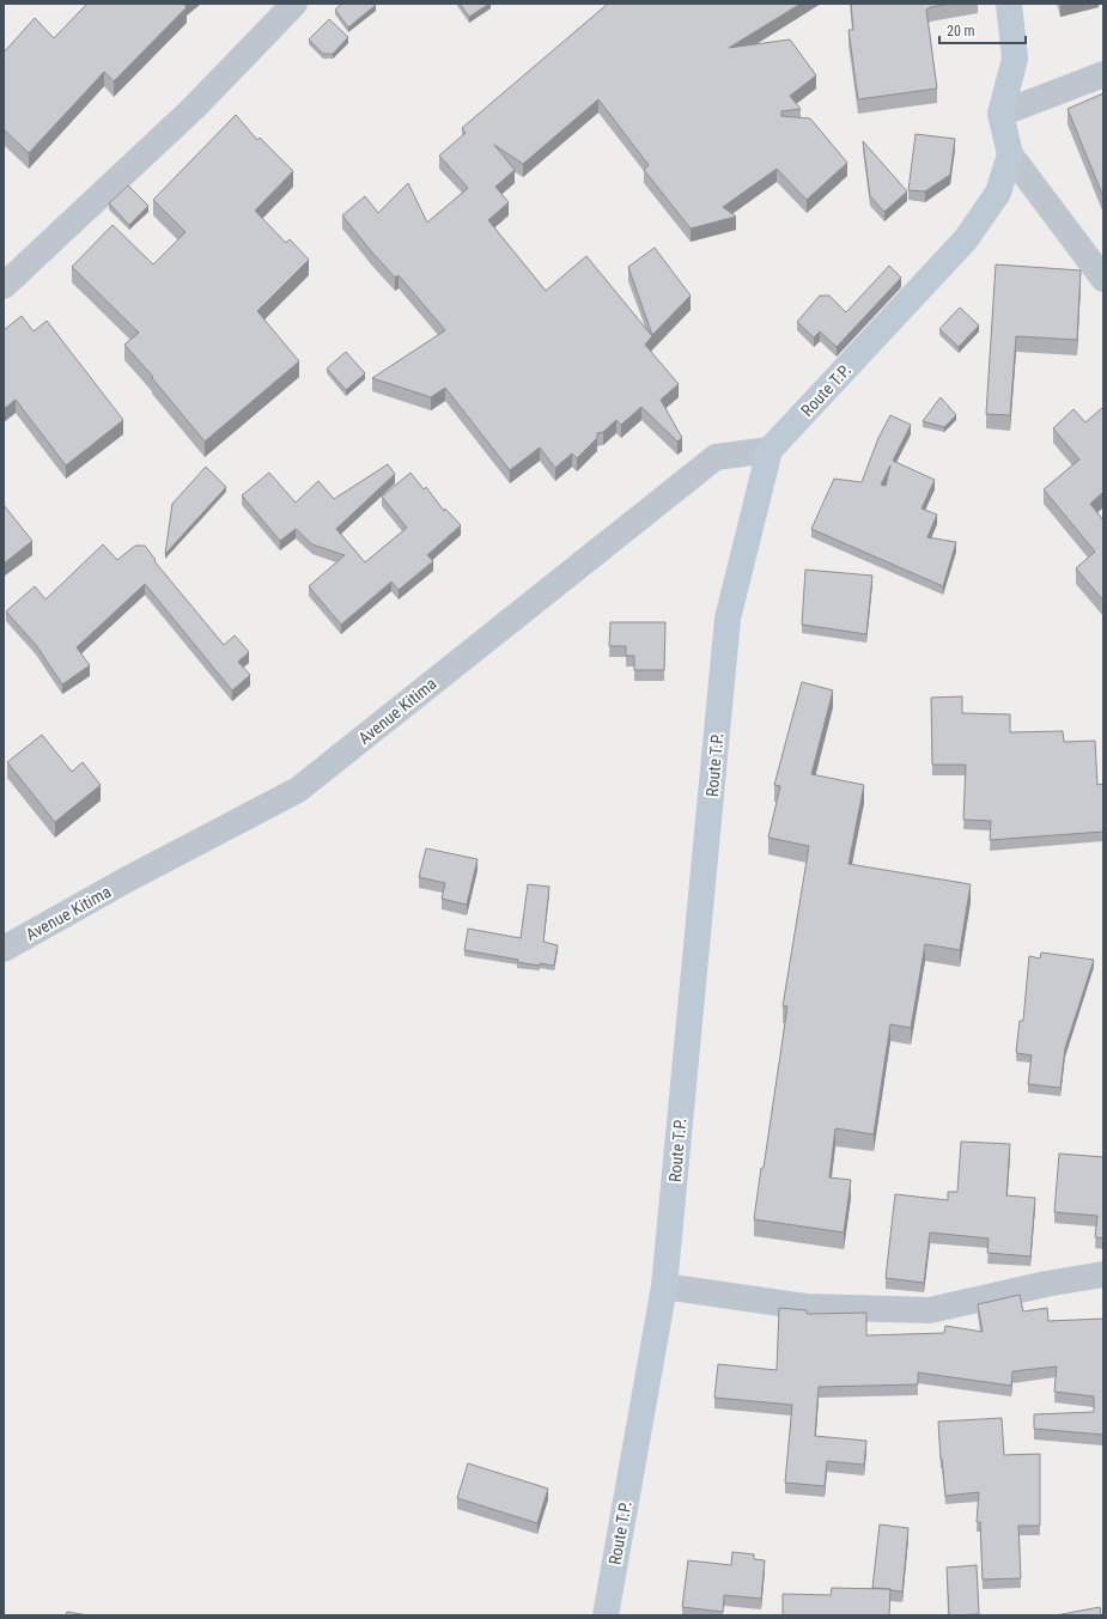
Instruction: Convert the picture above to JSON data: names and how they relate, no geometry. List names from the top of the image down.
{
  "streets": {
    "street": ["Route T.P.", "Avenue Kitima"]
  },
  "crossings": [
    ["Route T.P.", "Avenue Kitima"]
  ],
  "scale_bar": "20 m"
}
